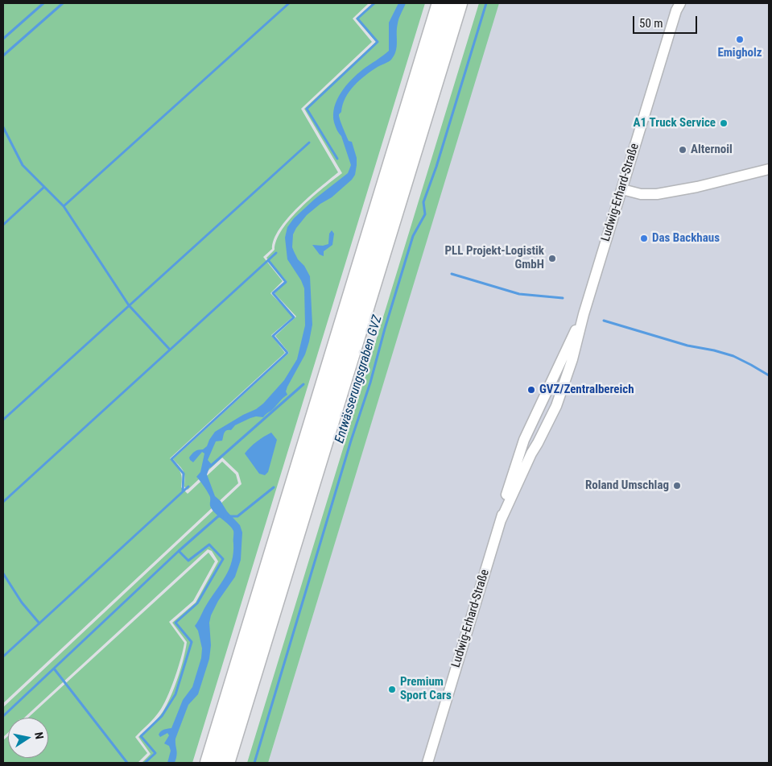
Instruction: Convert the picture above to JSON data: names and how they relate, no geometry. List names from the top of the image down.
{
  "streets": {
    "street": ["Ludwig-Erhard-Straße"]
  },
  "water": ["Entwässerungsgraben GVZ"],
  "places": [
    "Emigholz",
    "A1 Truck Service",
    "Alternoil",
    "Das Backhaus",
    "PLL Projekt-Logistik GmbH",
    "GVZ/Zentralbereich",
    "Roland Umschlag",
    "Premium Sport Cars"
  ],
  "scale_bar": "50 m",
  "north": "right"
}
